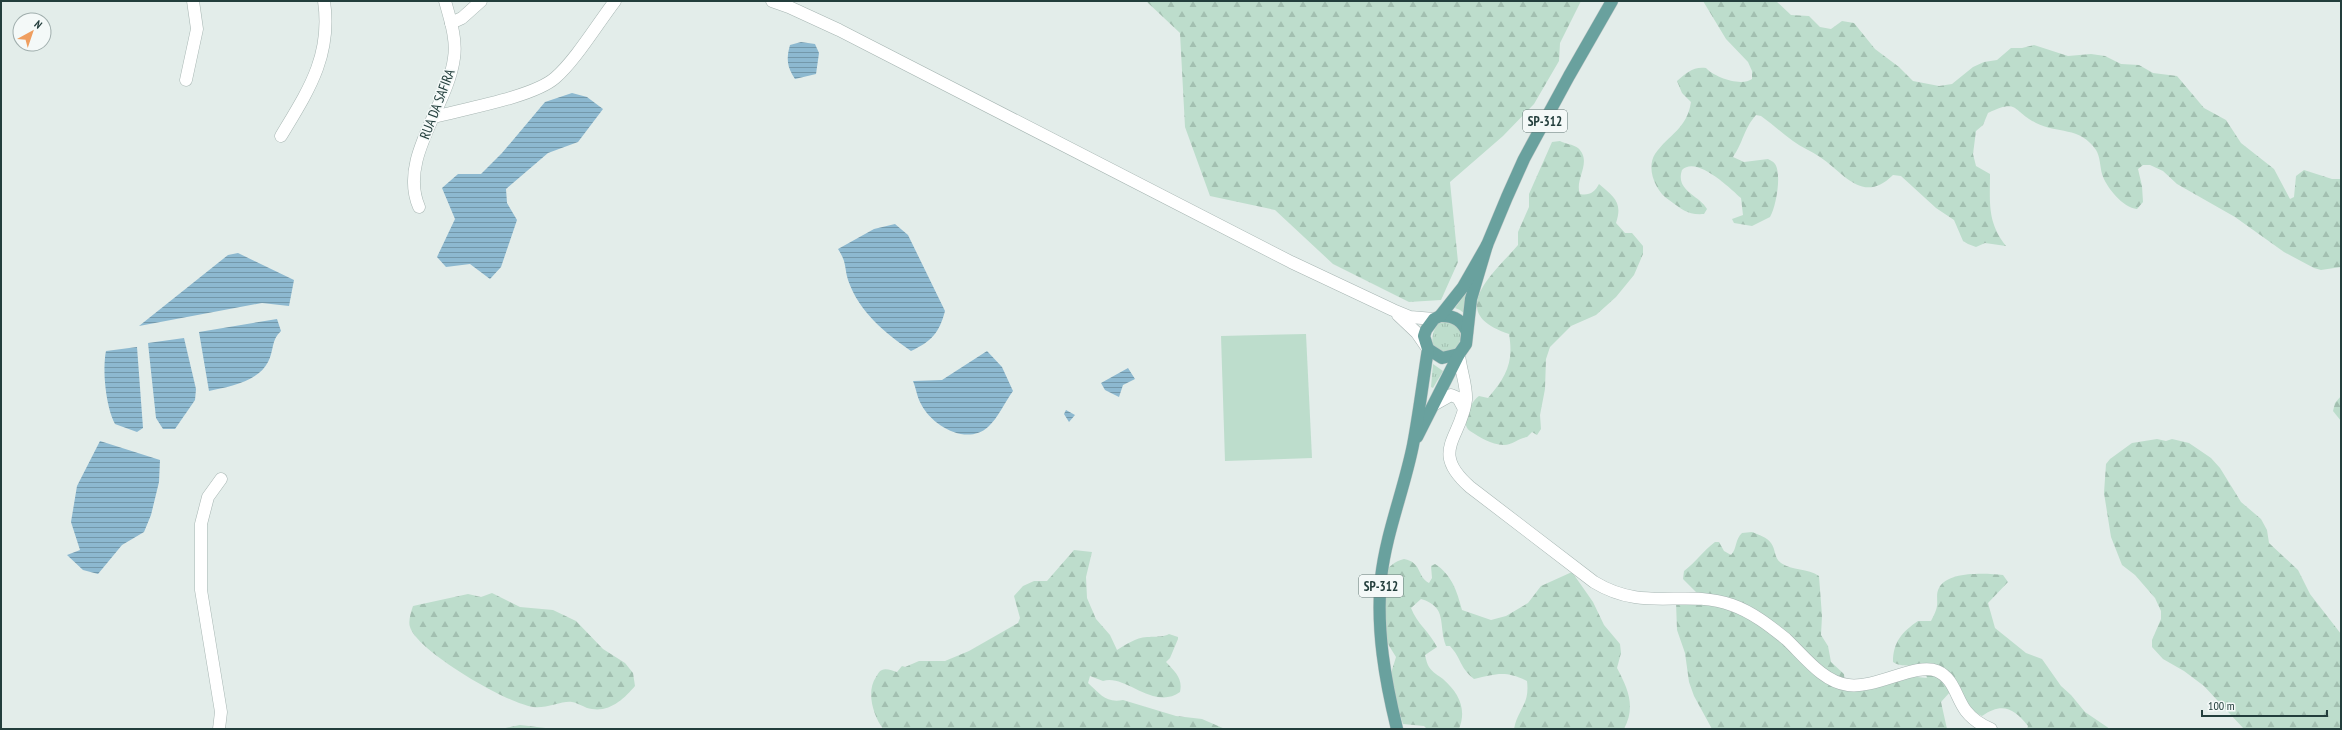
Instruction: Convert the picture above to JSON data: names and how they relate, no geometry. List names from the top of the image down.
{
  "streets": {
    "main road": ["SP-312"],
    "street": ["RUA DA SAFIRA"]
  },
  "scale_bar": "100 m",
  "north": "top right"
}
